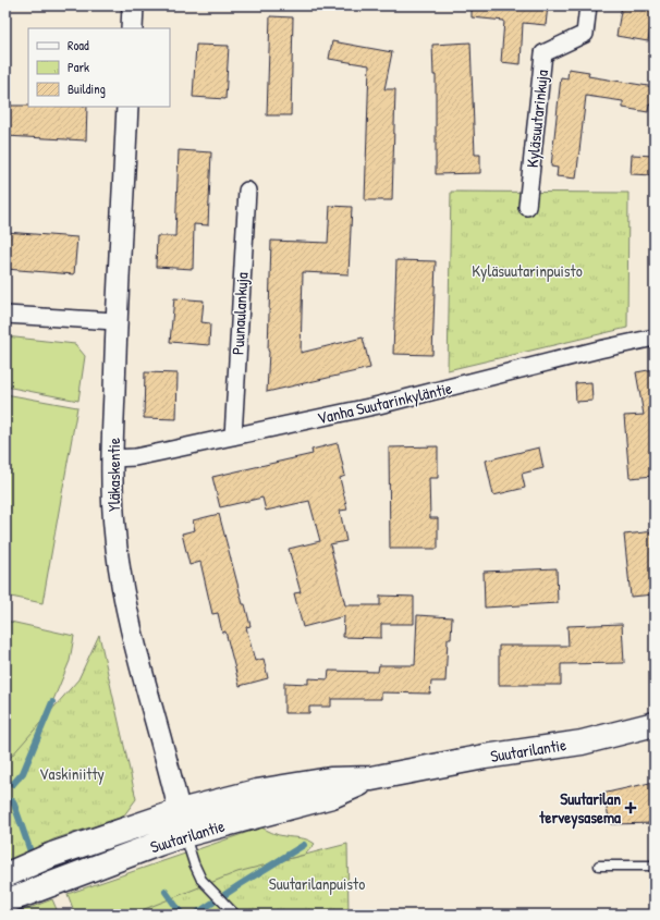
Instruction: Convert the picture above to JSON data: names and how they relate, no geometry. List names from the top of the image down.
{
  "streets": {
    "main road": ["Suutarilantie"],
    "street": [
      "Kyläsuutarinkuja",
      "Puunaulankuja",
      "Vanha Suutarinkyläntie",
      "Yläkaskentie"
    ]
  },
  "crossings": [
    ["Puunaulankuja", "Vanha Suutarinkyläntie"],
    ["Vanha Suutarinkyläntie", "Yläkaskentie"],
    ["Yläkaskentie", "Suutarilantie"]
  ],
  "parks": ["Kyläsuutarinpuisto", "Vaskiniitty", "Suutarilanpuisto"],
  "places": {
    "health": ["Suutarilan terveysasema"]
  },
  "legend": ["Road", "Park", "Building"]
}
